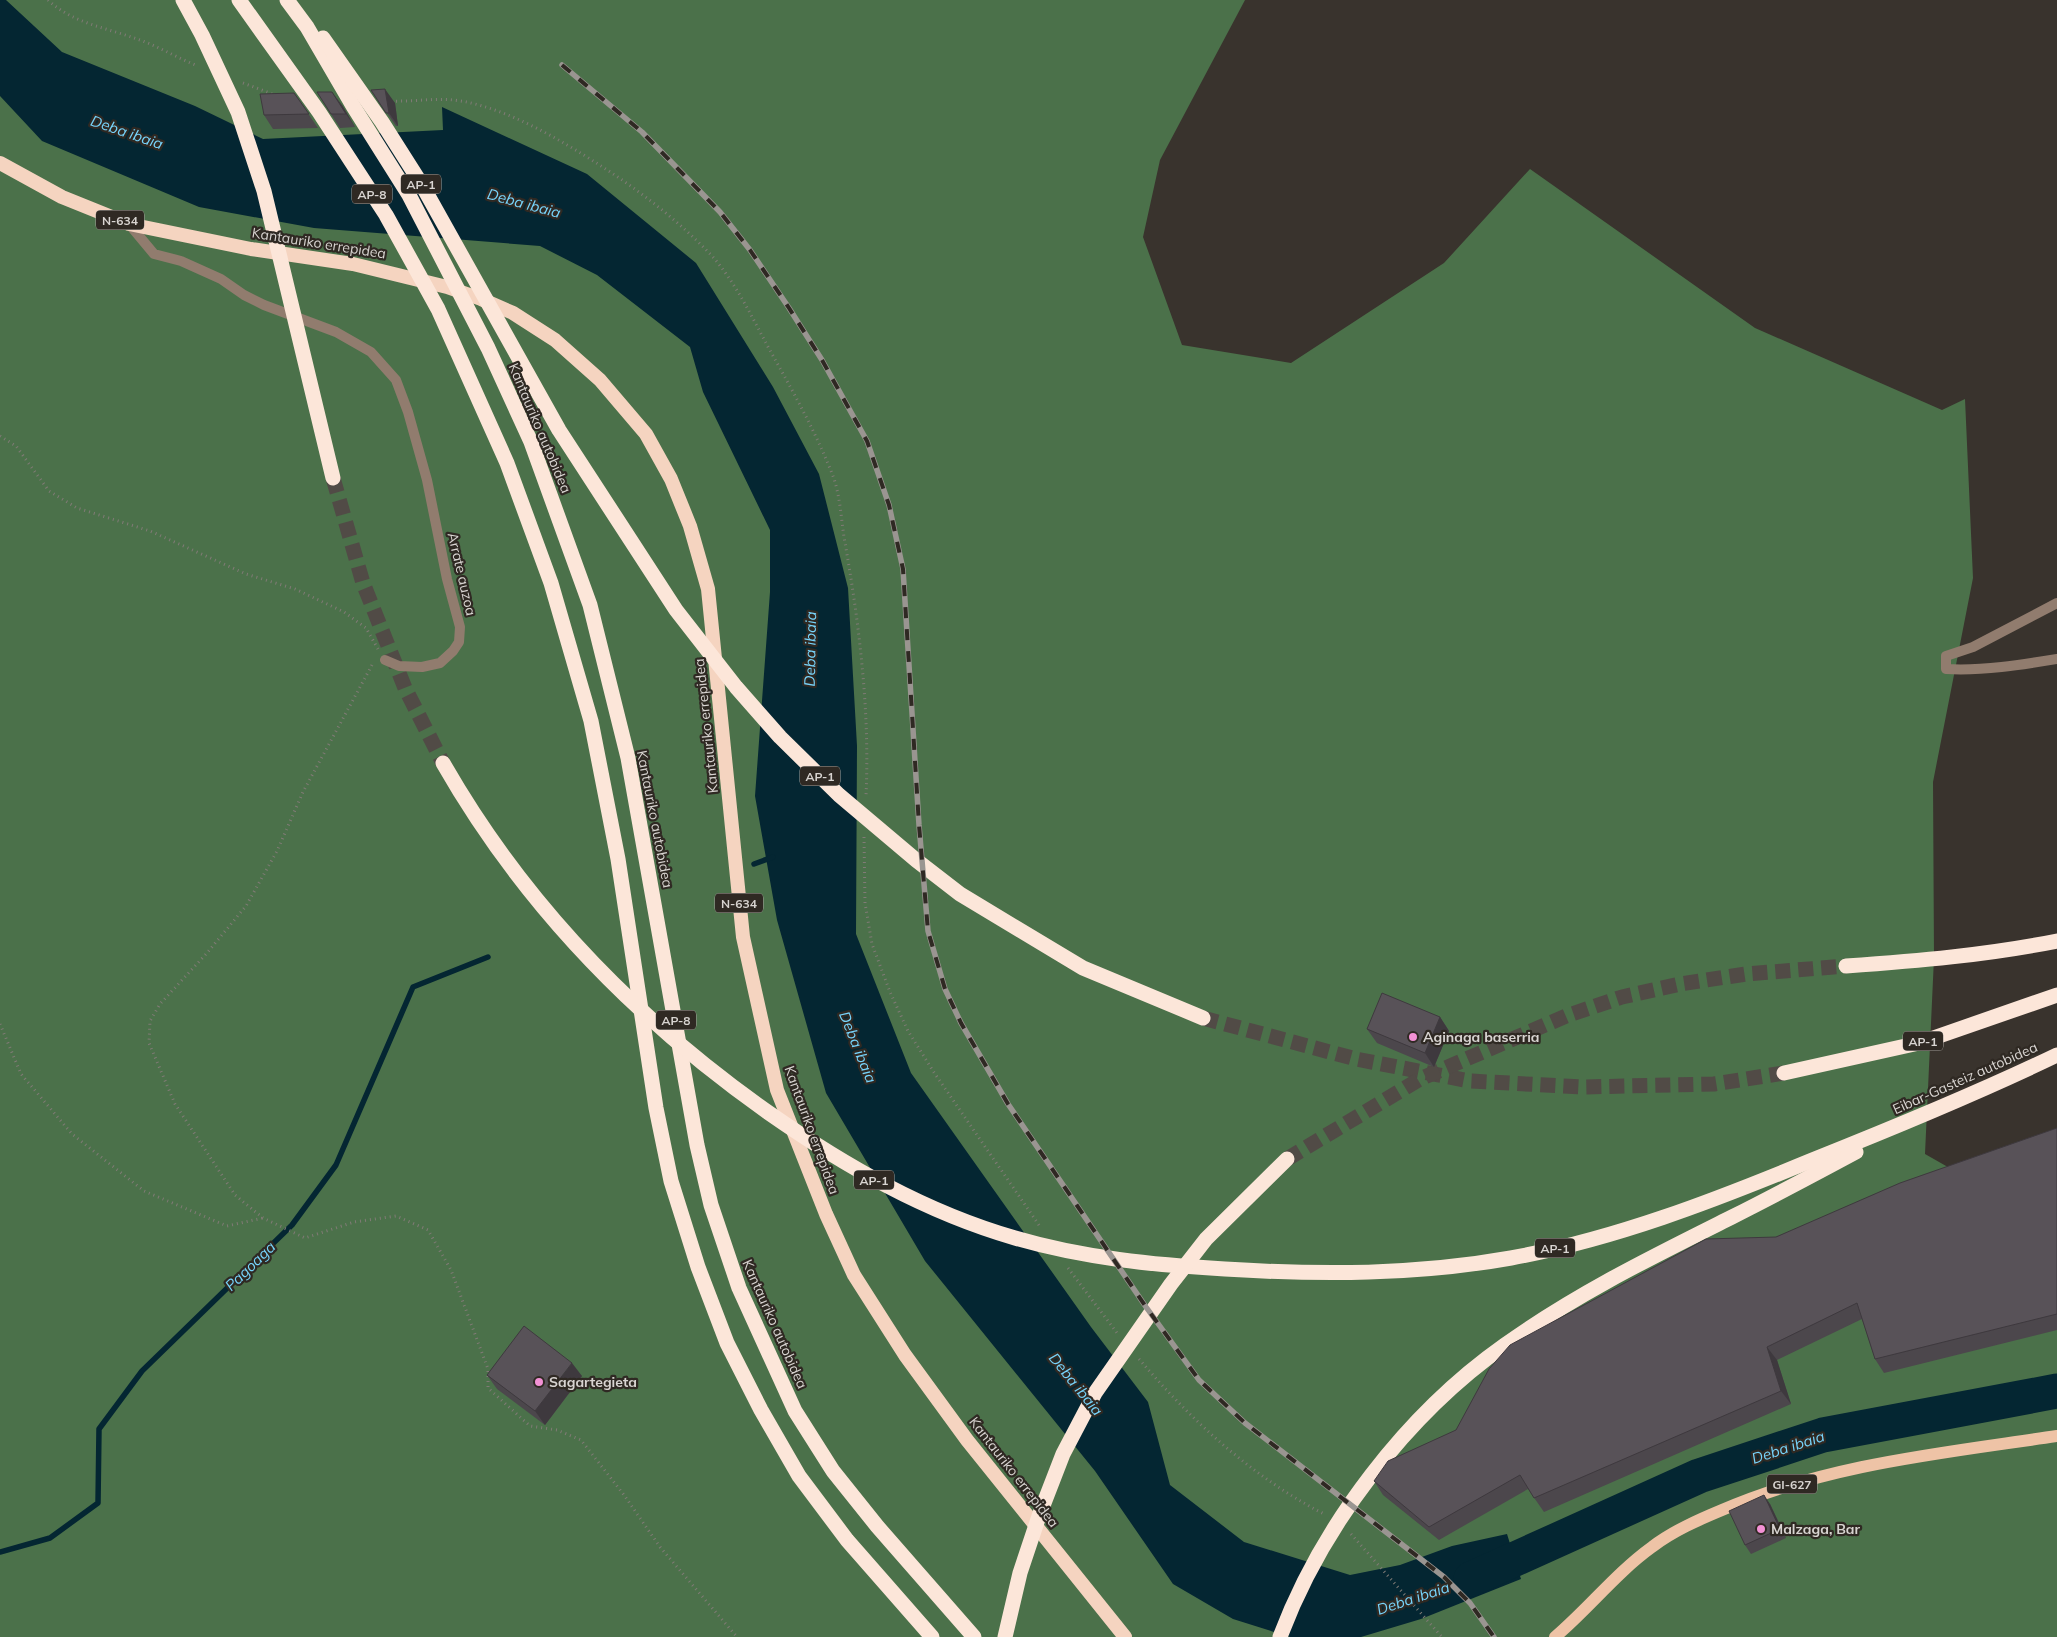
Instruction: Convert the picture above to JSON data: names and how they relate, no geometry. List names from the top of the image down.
{
  "streets": {
    "highway": [
      "AP-1",
      "AP-8",
      "N-634",
      "Kantauriko errepidea",
      "Kantauriko autobidea",
      "Eibar-Gasteiz autobidea"
    ],
    "main road": ["GI-627"],
    "street": ["Arrate auzoa"]
  },
  "crossings": [
    ["AP-1", "Kantauriko autobidea"],
    ["AP-1", "Eibar-Gasteiz autobidea"],
    ["Kantauriko errepidea", "Arrate auzoa"]
  ],
  "water": ["Deba ibaia", "Pagoaga"],
  "places": ["Aginaga baserria", "Sagartegieta", "Malzaga, Bar"]
}
